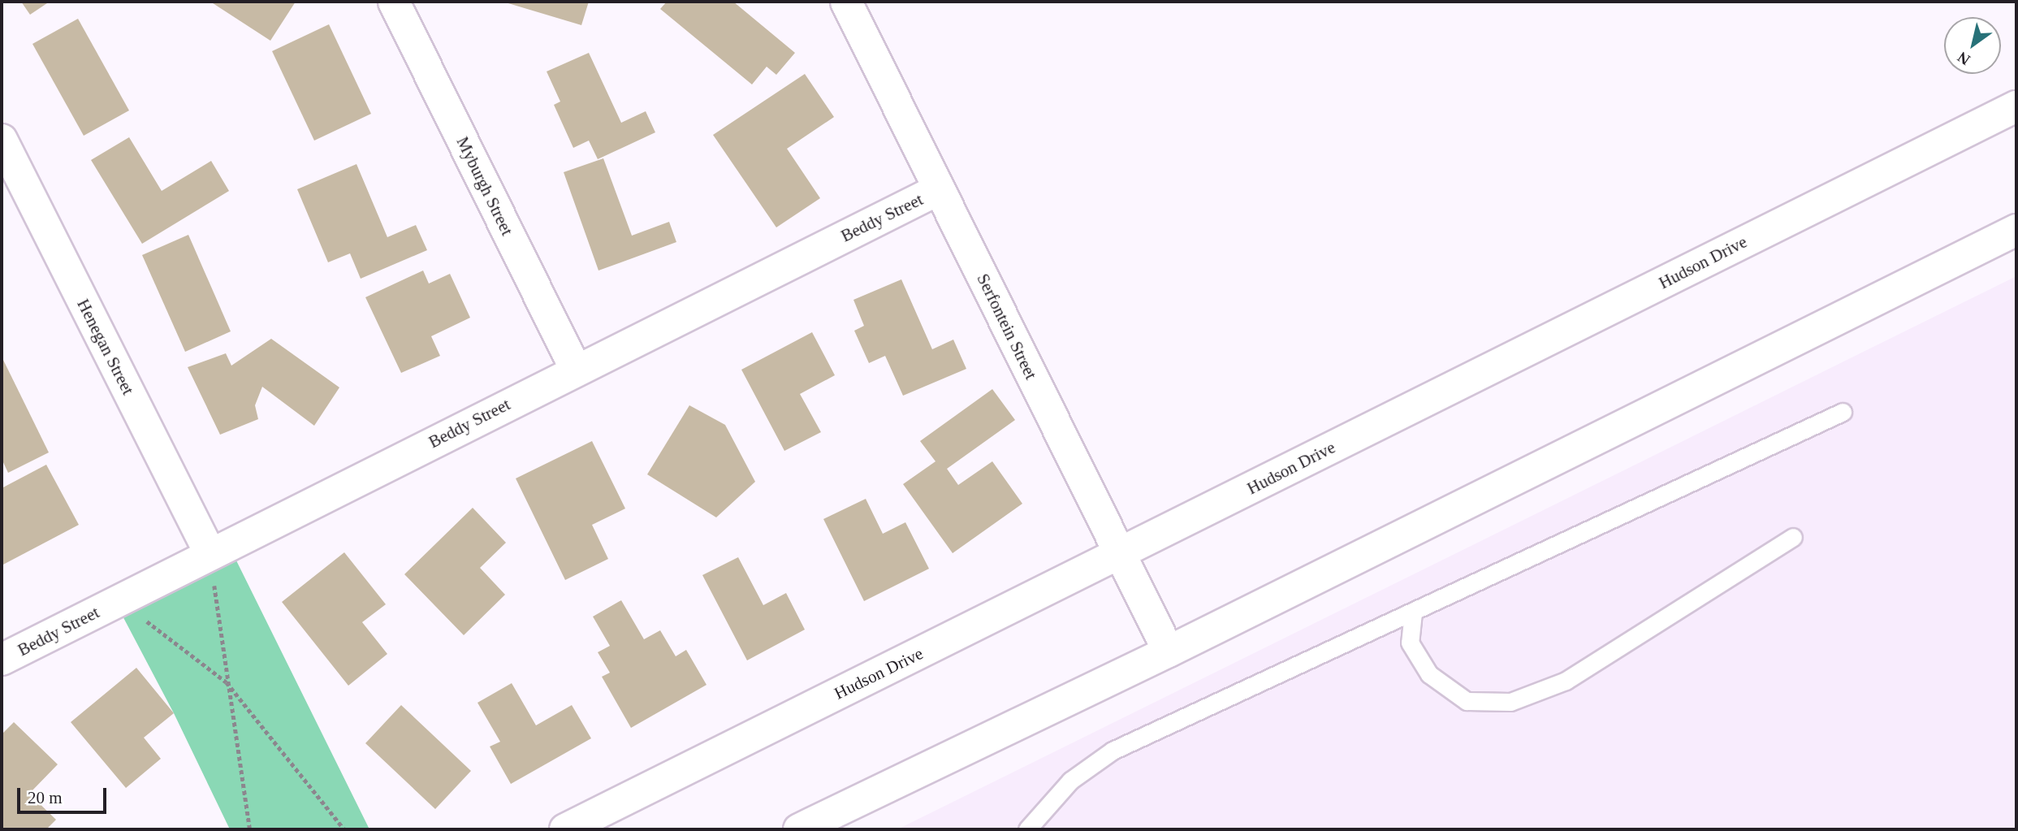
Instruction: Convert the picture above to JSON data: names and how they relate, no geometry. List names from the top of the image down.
{
  "streets": {
    "street": [
      "Myburgh Street",
      "Beddy Street",
      "Hudson Drive",
      "Serfontein Street",
      "Henegan Street"
    ]
  },
  "crossings": [
    ["Myburgh Street", "Beddy Street"],
    ["Beddy Street", "Serfontein Street"],
    ["Beddy Street", "Henegan Street"],
    ["Hudson Drive", "Serfontein Street"]
  ],
  "scale_bar": "20 m",
  "north": "bottom left"
}
